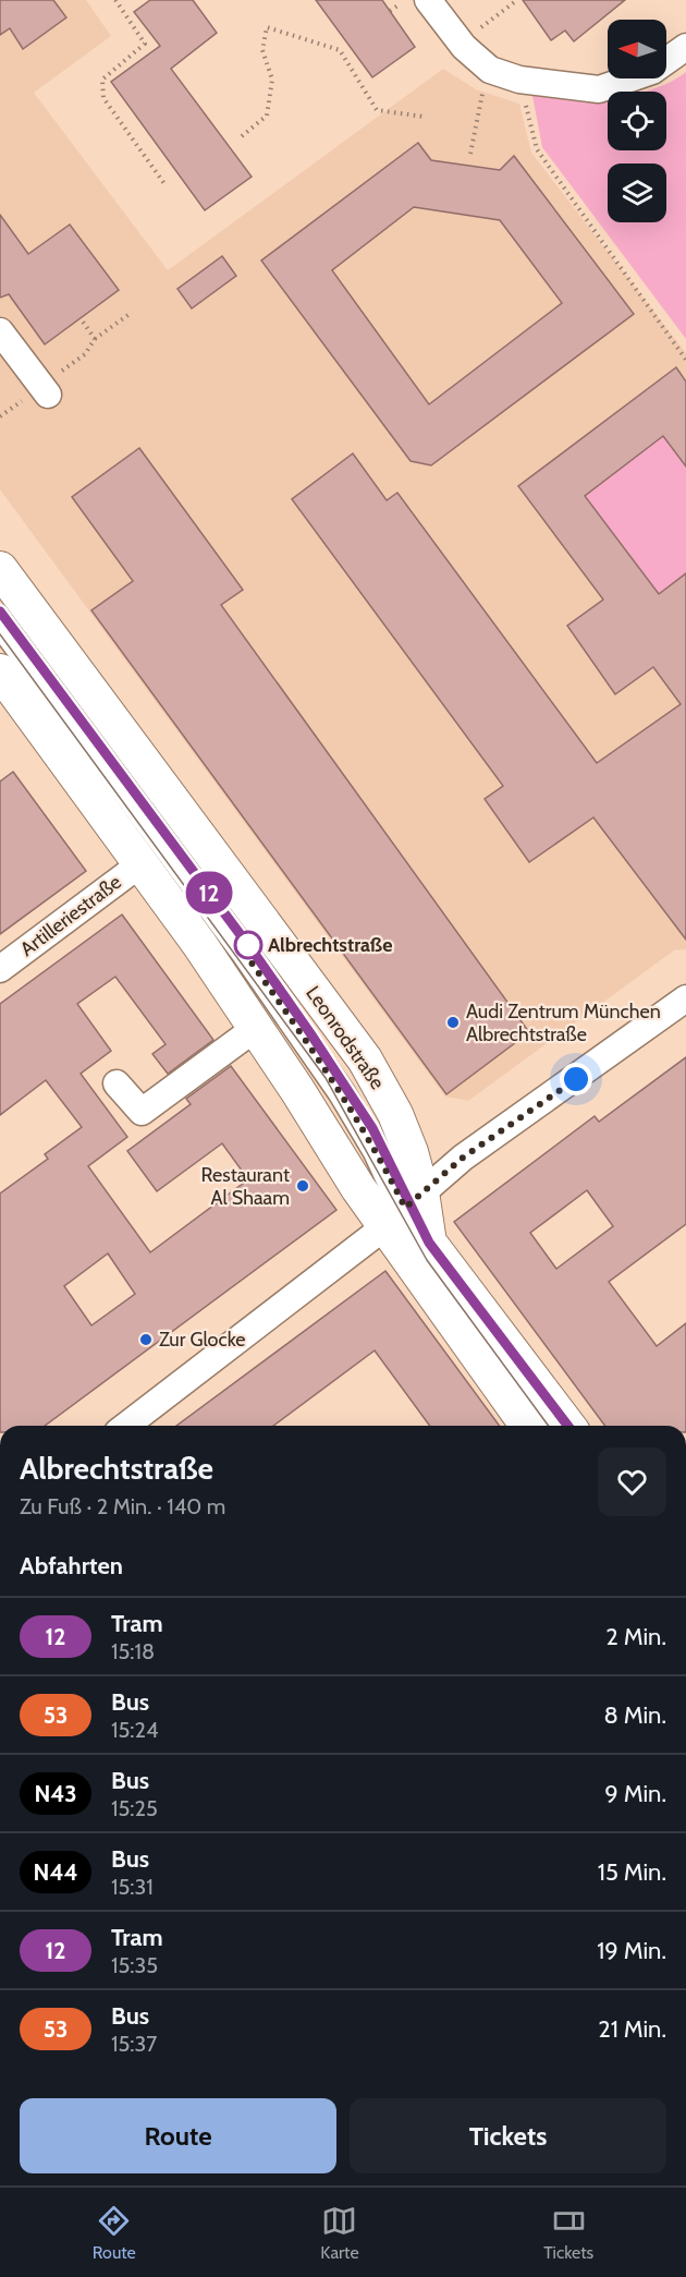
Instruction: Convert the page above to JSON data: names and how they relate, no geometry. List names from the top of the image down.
{
  "streets": {
    "main road": ["Leonrodstraße"],
    "street": ["Artilleriestraße"]
  },
  "crossings": [
    ["Artilleriestraße", "Leonrodstraße"]
  ],
  "places": [
    "Albrechtstraße",
    "Audi Zentrum München Albrechtstraße",
    "Restaurant Al Shaam",
    "Zur Glocke"
  ],
  "lines": ["tram line 12"],
  "north": "left",
  "page": {
    "on_map": "12",
    "heading": [
      ["Albrechtstraße", "Zu Fuß · 2 Min. · 140 m"],
      "Abfahrten"
    ],
    "list": [
      {
        "mark": "12",
        "name": "Tram",
        "note": "15:18",
        "value": "2 Min."
      },
      {
        "mark": "53",
        "name": "Bus",
        "note": "15:24",
        "value": "8 Min."
      },
      {
        "mark": "N43",
        "name": "Bus",
        "note": "15:25",
        "value": "9 Min."
      },
      {
        "mark": "N44",
        "name": "Bus",
        "note": "15:31",
        "value": "15 Min."
      },
      {
        "mark": "12",
        "name": "Tram",
        "note": "15:35",
        "value": "19 Min."
      },
      {
        "mark": "53",
        "name": "Bus",
        "note": "15:37",
        "value": "21 Min."
      }
    ],
    "buttons": ["Route", "Tickets"],
    "tabs": ["Route", "Karte", "Tickets"]
  }
}
